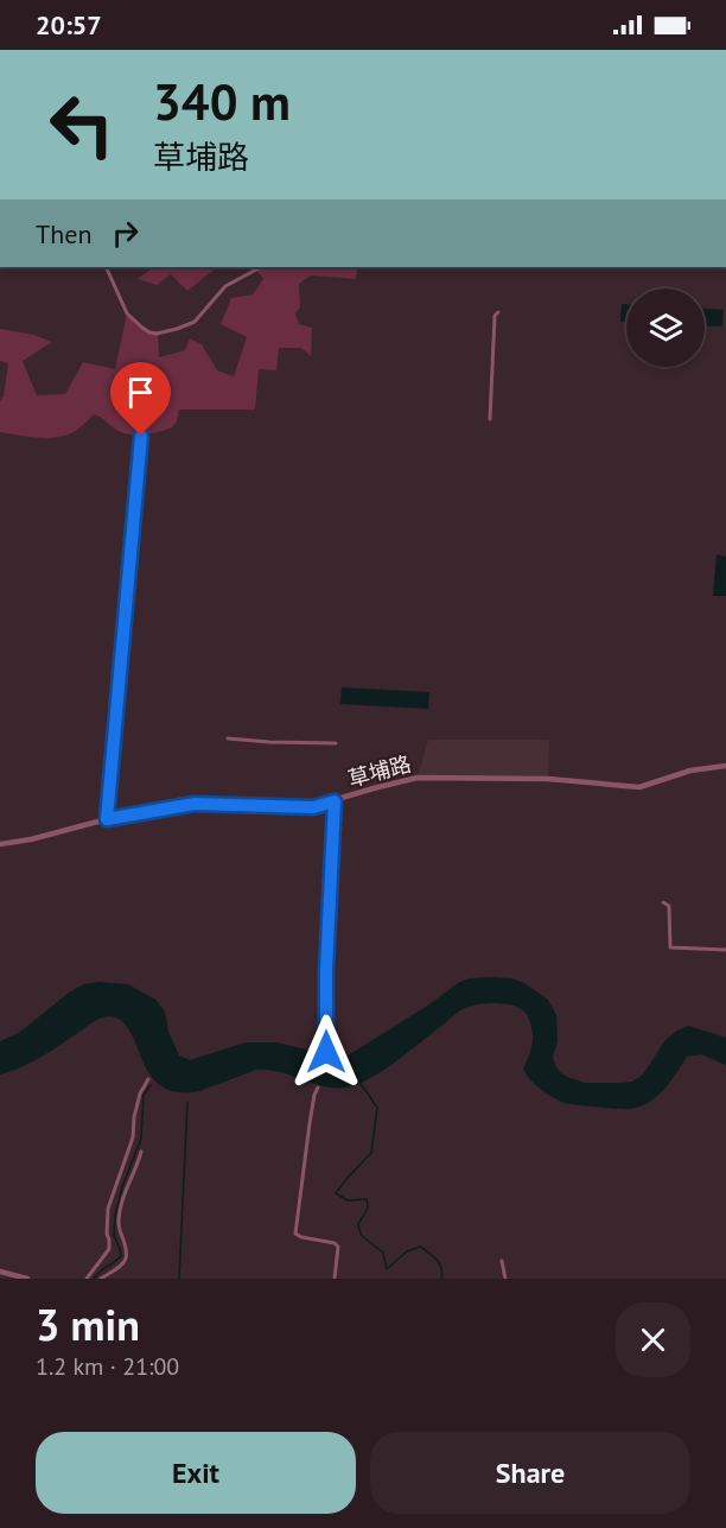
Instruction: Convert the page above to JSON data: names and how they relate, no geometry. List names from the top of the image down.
{
  "streets": {
    "street": ["草埔路"]
  },
  "page": {
    "status": "20:57",
    "turn": ["340 m", "草埔路"],
    "then": "Then",
    "heading": ["3 min", "1.2 km · 21:00"],
    "buttons": ["Exit", "Share"]
  }
}
